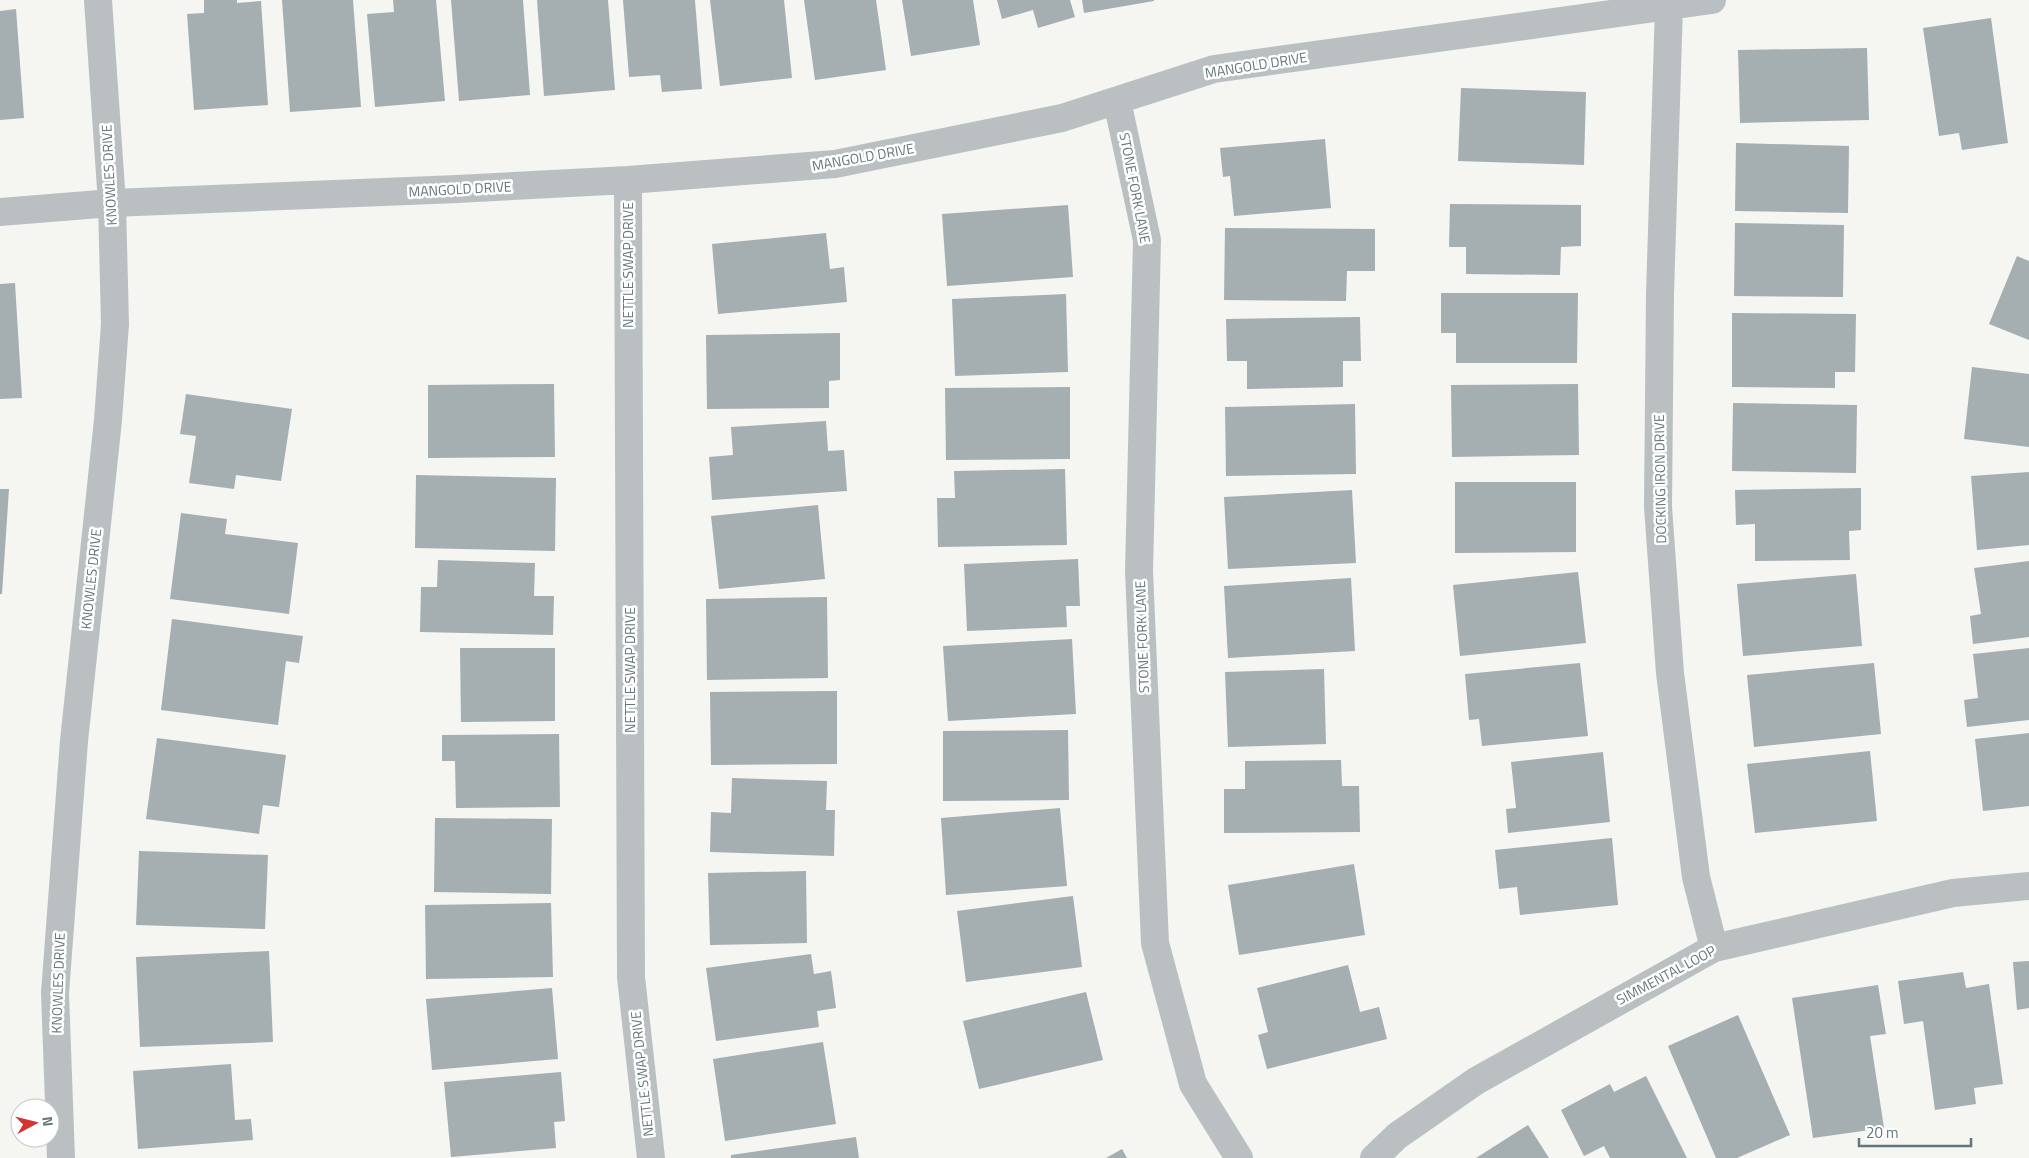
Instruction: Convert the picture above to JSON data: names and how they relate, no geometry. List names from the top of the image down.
{
  "streets": {
    "street": [
      "MANGOLD DRIVE",
      "KNOWLES DRIVE",
      "STONE FORK LANE",
      "NETTLE SWAP DRIVE",
      "DOCKING IRON DRIVE",
      "SIMMENTAL LOOP"
    ]
  },
  "crossings": [
    ["MANGOLD DRIVE", "KNOWLES DRIVE"],
    ["MANGOLD DRIVE", "STONE FORK LANE"],
    ["MANGOLD DRIVE", "NETTLE SWAP DRIVE"],
    ["MANGOLD DRIVE", "DOCKING IRON DRIVE"],
    ["DOCKING IRON DRIVE", "SIMMENTAL LOOP"]
  ],
  "scale_bar": "20 m",
  "north": "right"
}
